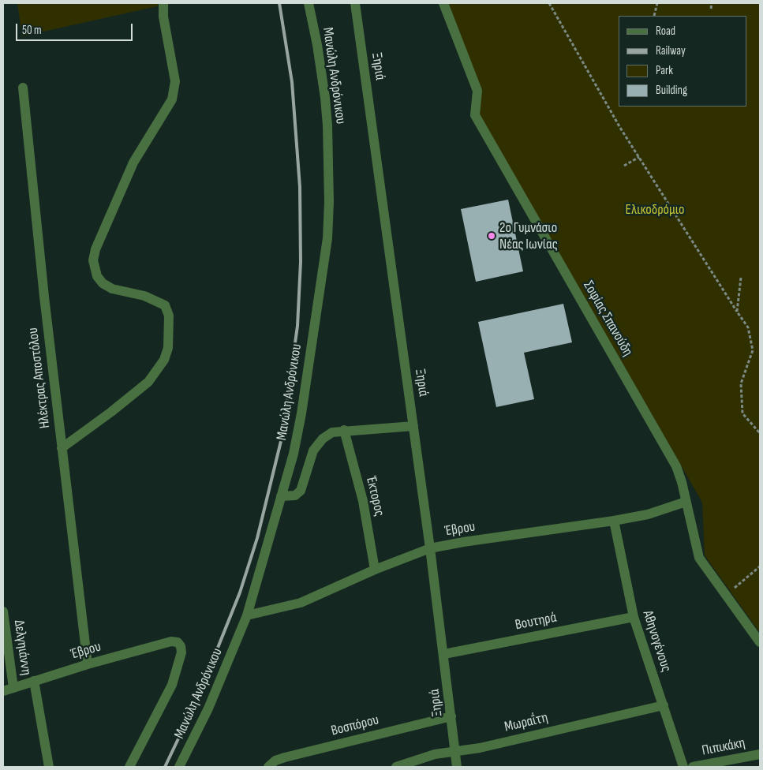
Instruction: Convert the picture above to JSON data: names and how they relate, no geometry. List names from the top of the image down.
{
  "streets": {
    "street": [
      "Ξηριά",
      "Μανώλη Ανδρόνικου",
      "Σοφίας Σπανούδη",
      "Ηλέκτρας Αποστόλου",
      "Έκτορος",
      "Έβρου",
      "Βουτηρά",
      "Αθηνογένους",
      "Δελγηιάννη",
      "Μωραΐτη",
      "Βοσπόρου",
      "Πιπικάκη"
    ]
  },
  "crossings": [
    ["Ξηριά", "Έβρου"],
    ["Ξηριά", "Βουτηρά"],
    ["Ξηριά", "Μωραΐτη"],
    ["Ξηριά", "Βοσπόρου"],
    ["Μανώλη Ανδρόνικου", "Έβρου"],
    ["Σοφίας Σπανούδη", "Έβρου"],
    ["Ηλέκτρας Αποστόλου", "Έβρου"],
    ["Έκτορος", "Έβρου"],
    ["Έβρου", "Αθηνογένους"],
    ["Έβρου", "Δελγηιάννη"],
    ["Βουτηρά", "Αθηνογένους"],
    ["Αθηνογένους", "Μωραΐτη"]
  ],
  "parks": ["Ελικοδρόμιο"],
  "places": ["2ο Γυμνάσιο Νέας Ιωνίας"],
  "legend": [
    "Road",
    "Railway",
    "Park",
    "Building"
  ],
  "scale_bar": "50 m"
}
